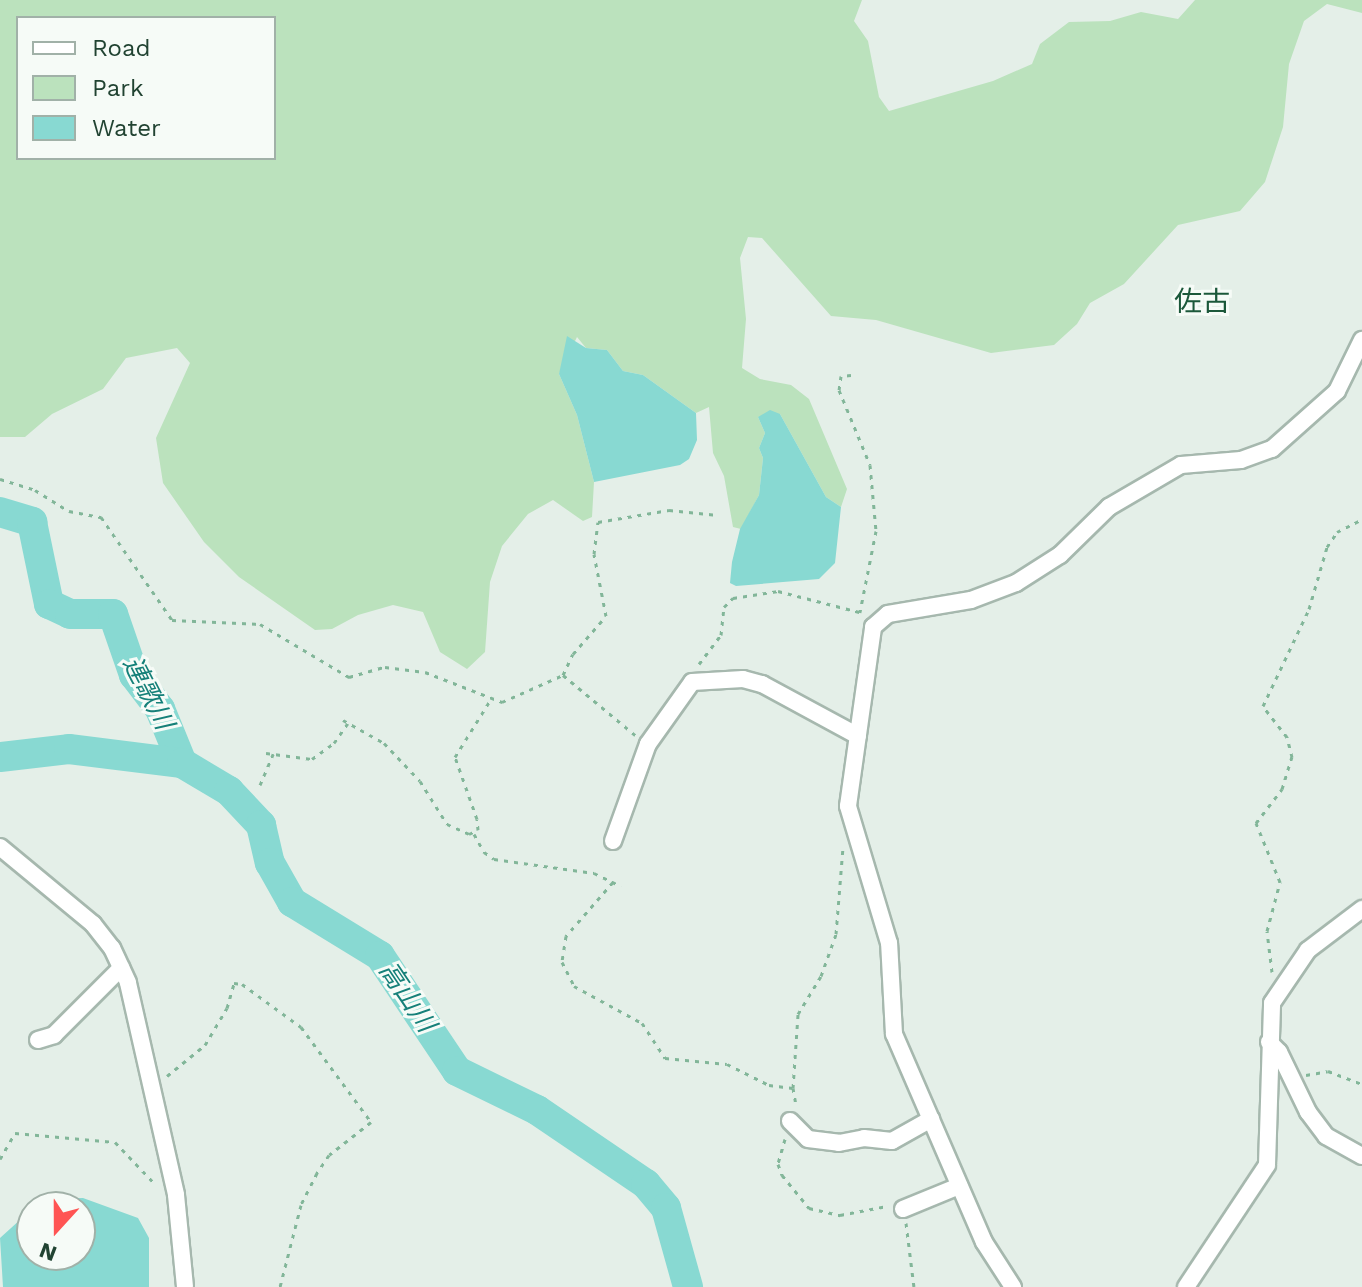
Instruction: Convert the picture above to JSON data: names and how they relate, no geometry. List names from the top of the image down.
{
  "districts": ["佐古"],
  "water": ["連歌川", "高山川"],
  "legend": ["Road", "Park", "Water"],
  "north": "bottom"
}
